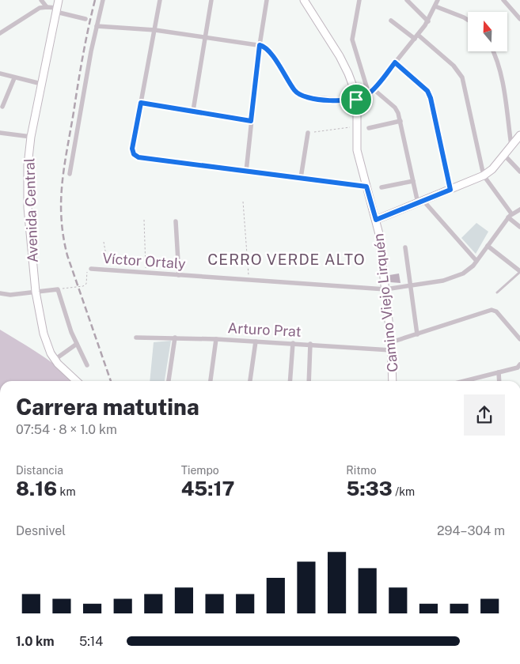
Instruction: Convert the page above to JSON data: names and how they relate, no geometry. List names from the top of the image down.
{
  "streets": {
    "street": [
      "Avenida Central",
      "Víctor Ortaly",
      "Camino Viejo Lirquén",
      "Arturo Prat"
    ]
  },
  "crossings": [
    ["Víctor Ortaly", "Camino Viejo Lirquén"],
    ["Camino Viejo Lirquén", "Arturo Prat"]
  ],
  "districts": ["CERRO VERDE ALTO"],
  "north": "top",
  "page": {
    "heading": ["Carrera matutina", "07:54 · 8 × 1.0 km"],
    "stats": [
      ["Distancia", "8.16 km"],
      ["Tiempo", "45:17"],
      ["Ritmo", "5:33 /km"]
    ],
    "chart": ["Desnivel", "294–304 m"],
    "list": [
      {
        "name": "1.0 km",
        "note": "5:14"
      }
    ]
  }
}
